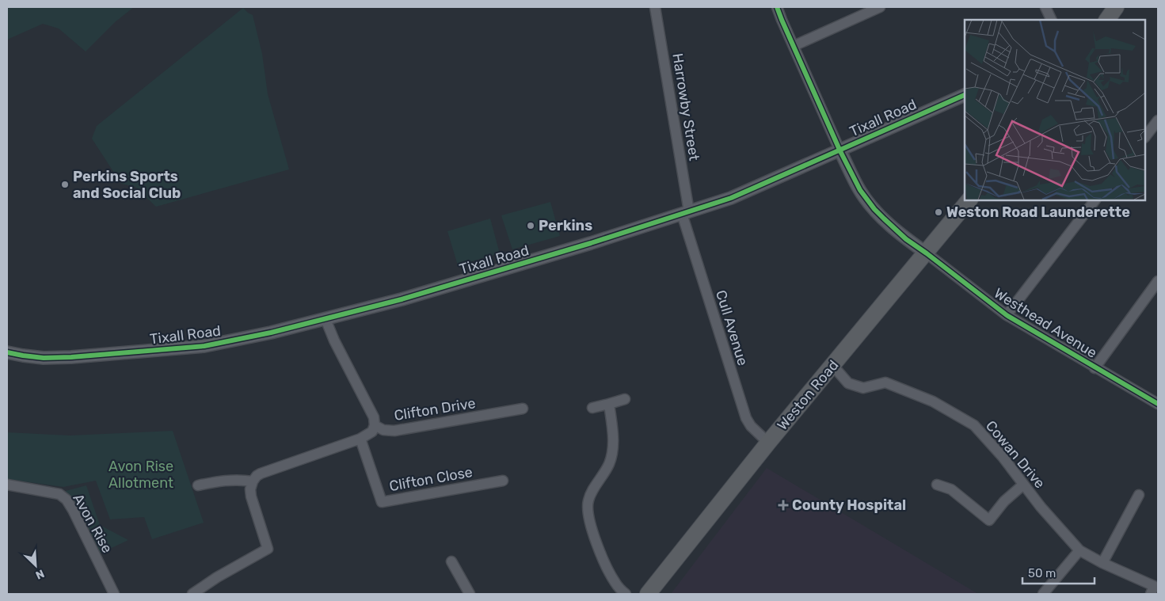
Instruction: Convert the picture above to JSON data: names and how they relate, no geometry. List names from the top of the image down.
{
  "streets": {
    "highway": ["Weston Road"],
    "street": [
      "Harrowby Street",
      "Tixall Road",
      "Westhead Avenue",
      "Cull Avenue",
      "Clifton Drive",
      "Cowan Drive",
      "Clifton Close",
      "Avon Rise"
    ]
  },
  "crossings": [
    ["Harrowby Street", "Tixall Road"],
    ["Harrowby Street", "Cull Avenue"],
    ["Tixall Road", "Cull Avenue"],
    ["Tixall Road", "Clifton Drive"],
    ["Westhead Avenue", "Weston Road"],
    ["Cull Avenue", "Weston Road"],
    ["Weston Road", "Cowan Drive"]
  ],
  "parks": ["Avon Rise Allotment"],
  "places": {
    "other": ["Perkins Sports and Social Club", "Weston Road Launderette", "Perkins"],
    "health": ["County Hospital"]
  },
  "scale_bar": "50 m",
  "north": "bottom right"
}
